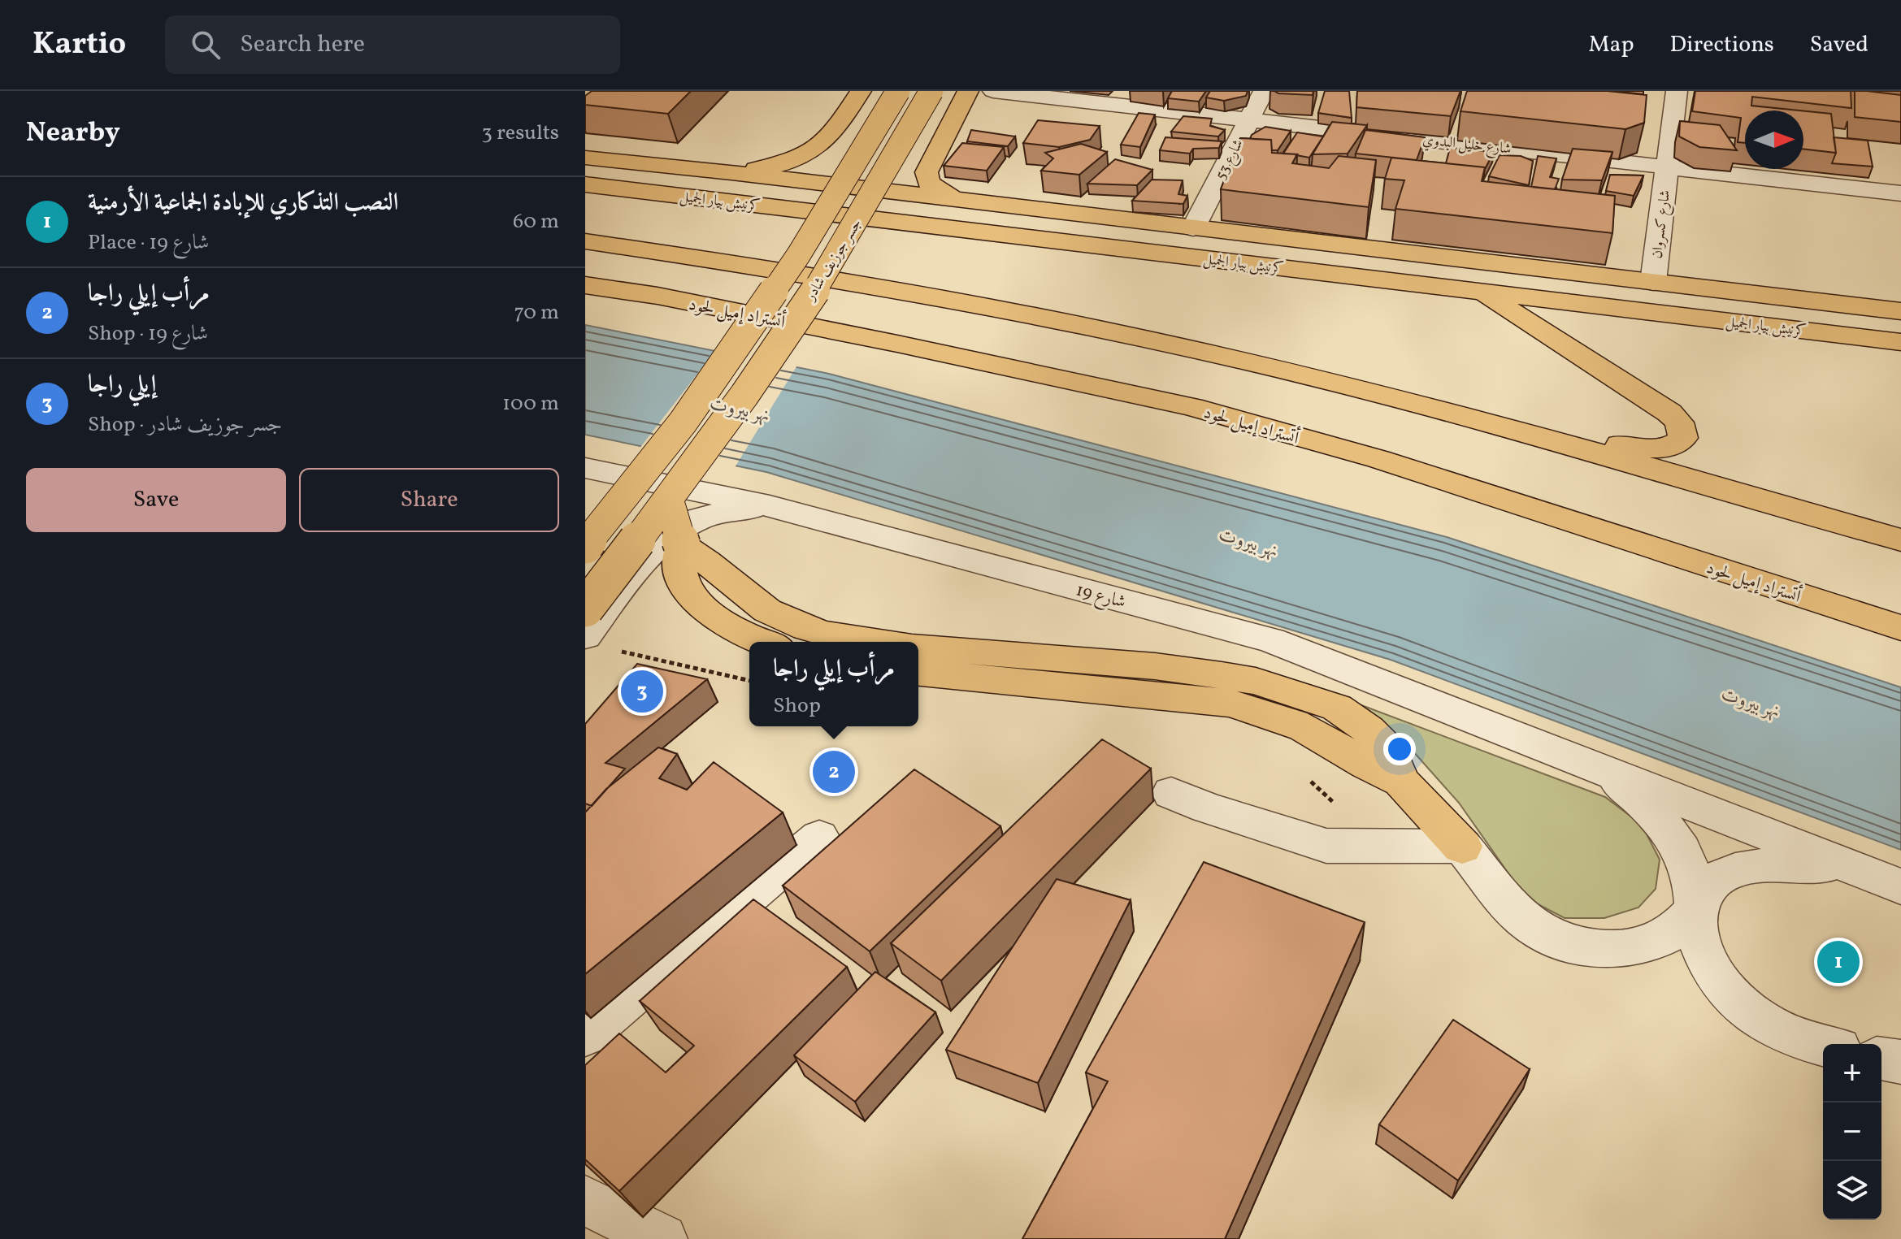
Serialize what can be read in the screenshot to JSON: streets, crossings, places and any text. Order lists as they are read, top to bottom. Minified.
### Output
{"streets":{"highway":["كرنيش بيار الجميل","جسر جوزيف شادر","أتستراد إميل لحود"],"street":["شارع خليل البدوي","شارع 53","شارع كسروان","شارع 19"]},"crossings":[["شارع خليل البدوي","شارع 53"],["شارع خليل البدوي","شارع كسروان"],["شارع 53","كرنيش بيار الجميل"],["كرنيش بيار الجميل","شارع كسروان"]],"water":["نهر بيروت"],"north":"right","page":{"header":"Kartio","search":"Search here","nav":["Map","Directions","Saved"],"heading":["Nearby","3 results"],"list":[{"mark":"1","name":"النصب التذكاري للإبادة الجماعية الأرمنية","note":"Place · شارع 19","value":"60 m"},{"mark":"2","name":"مرأب إيلي راجا","note":"Shop · شارع 19","value":"70 m"},{"mark":"3","name":"إيلي راجا","note":"Shop · جسر جوزيف شادر","value":"100 m"}],"buttons":["Save","Share"],"popup":["مرأب إيلي راجا","Shop"],"pins":["3","2","1"],"map_buttons":["+","−"]}}
